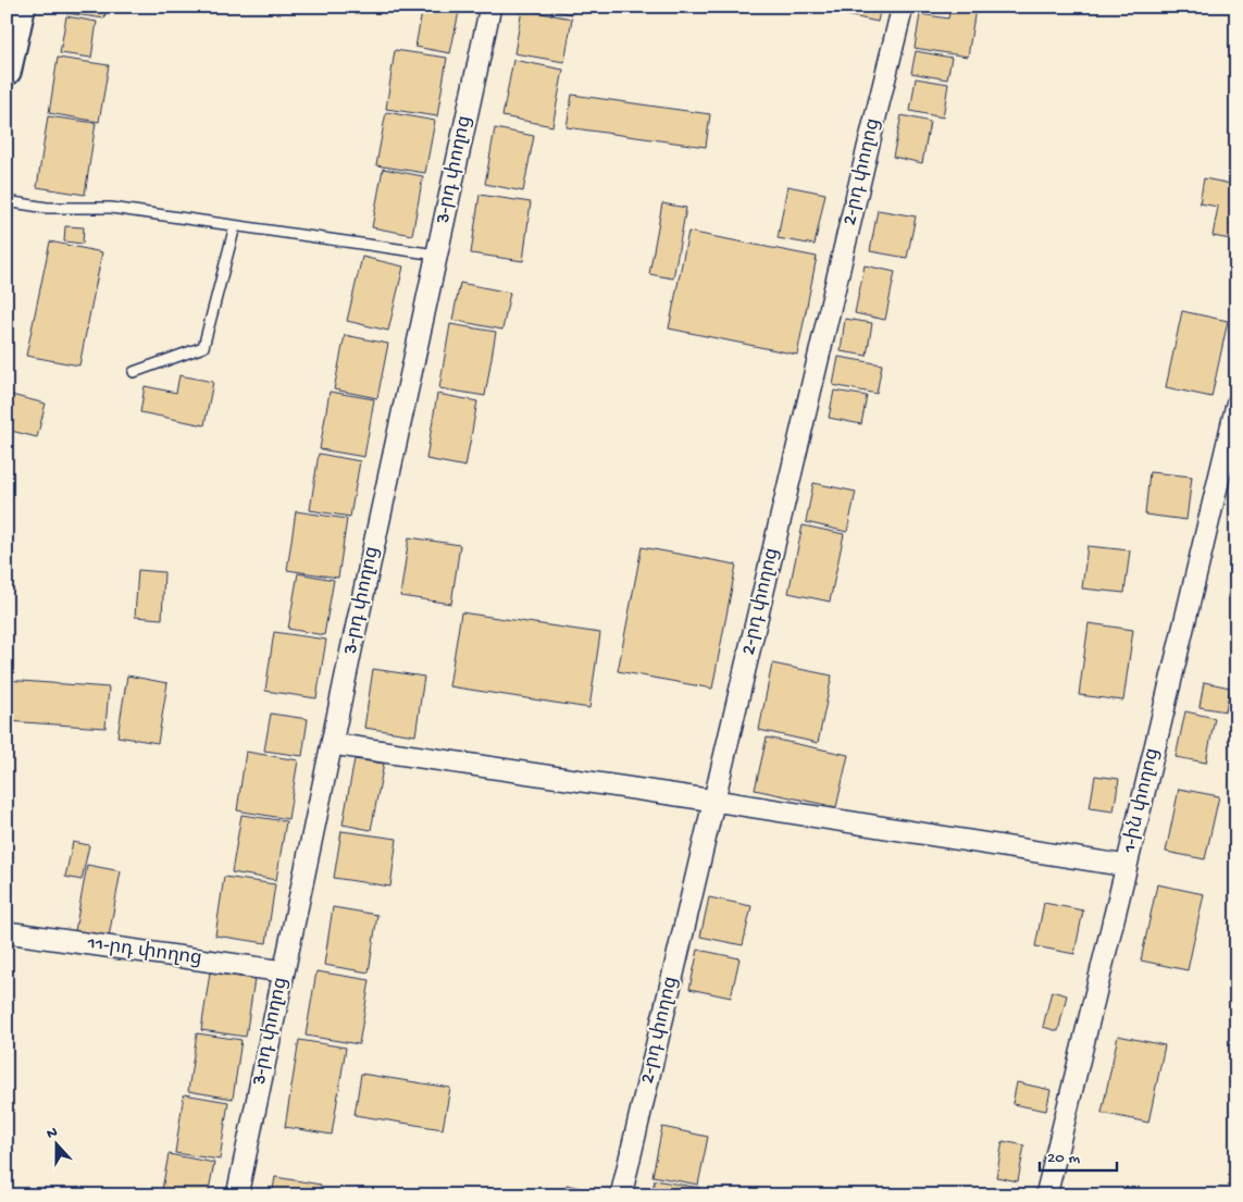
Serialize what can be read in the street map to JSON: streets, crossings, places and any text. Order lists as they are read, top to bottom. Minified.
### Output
{"streets":{"street":["3-րդ փողոց","2-րդ փողոց","1-ին փողոց","11-րդ փողոց"]},"crossings":[["3-րդ փողոց","11-րդ փողոց"]],"scale_bar":"20 m","north":"top"}
